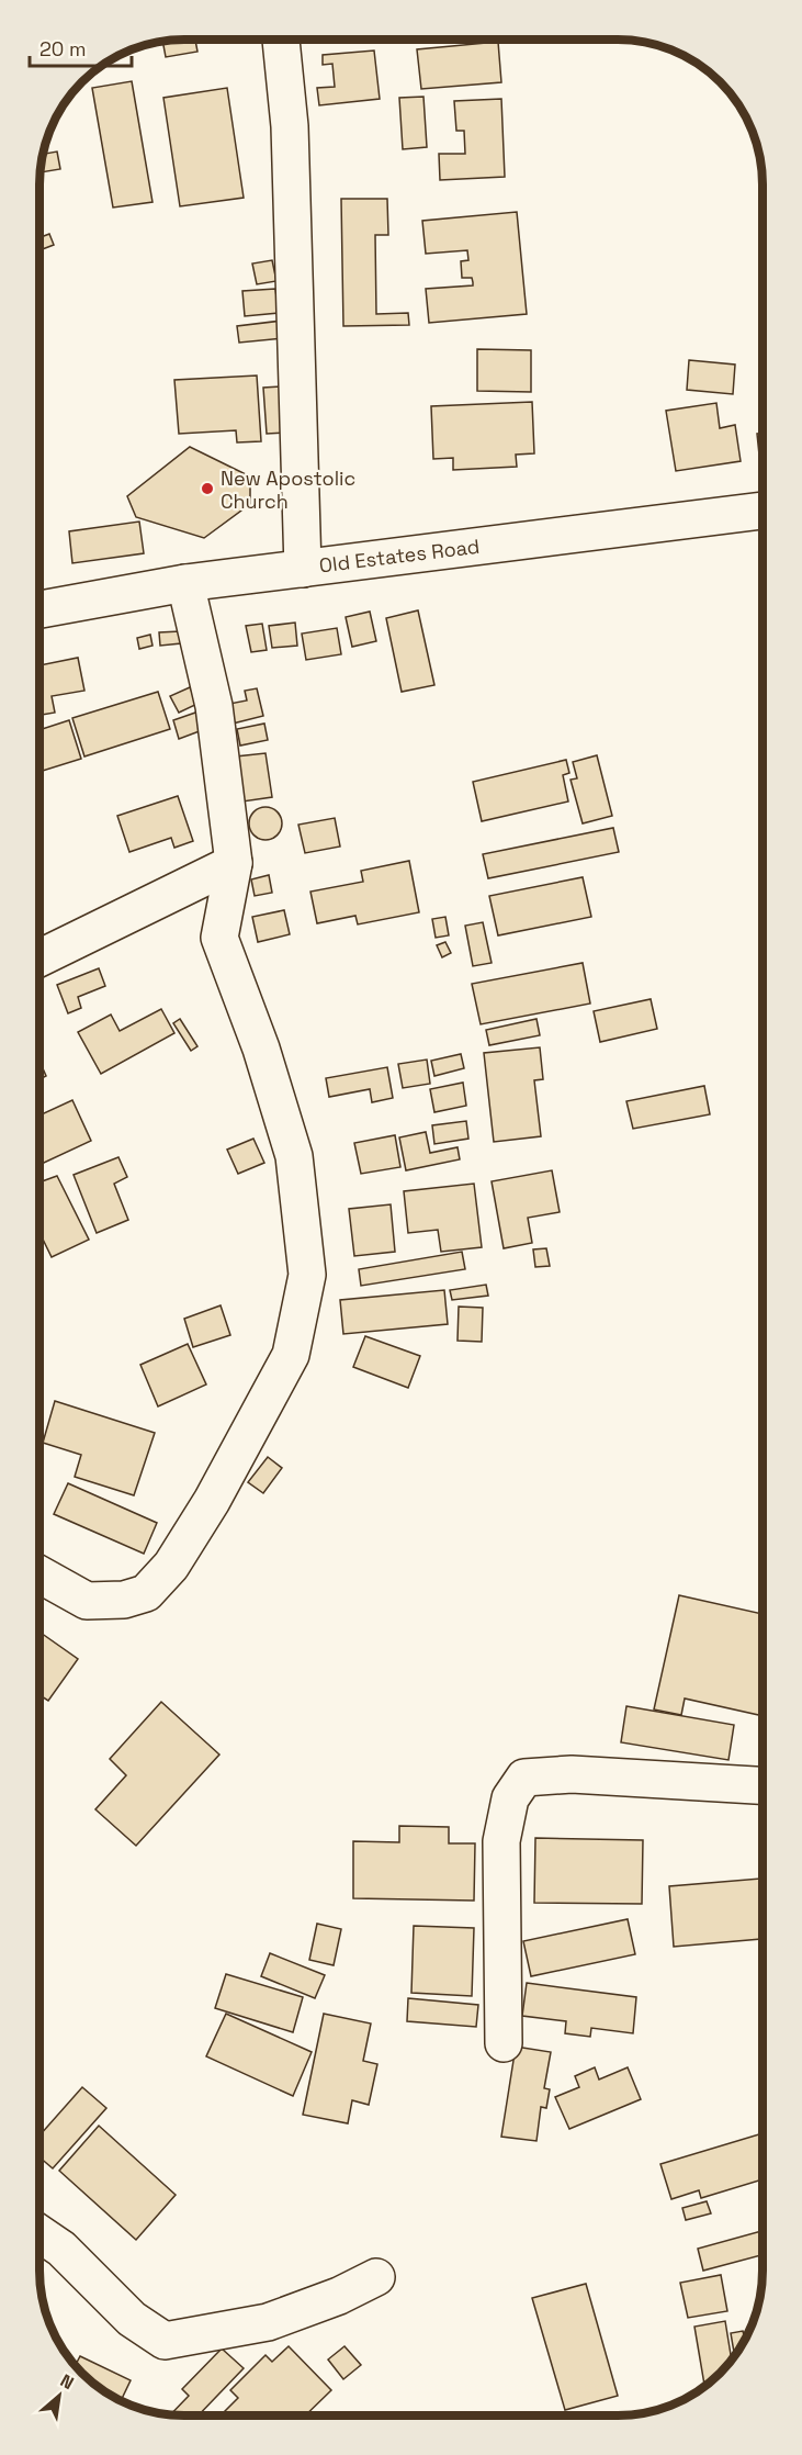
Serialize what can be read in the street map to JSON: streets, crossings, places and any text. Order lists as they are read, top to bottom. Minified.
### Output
{"streets":{"street":["Old Estates Road"]},"places":["New Apostolic Church"],"scale_bar":"20 m","north":"top right"}
